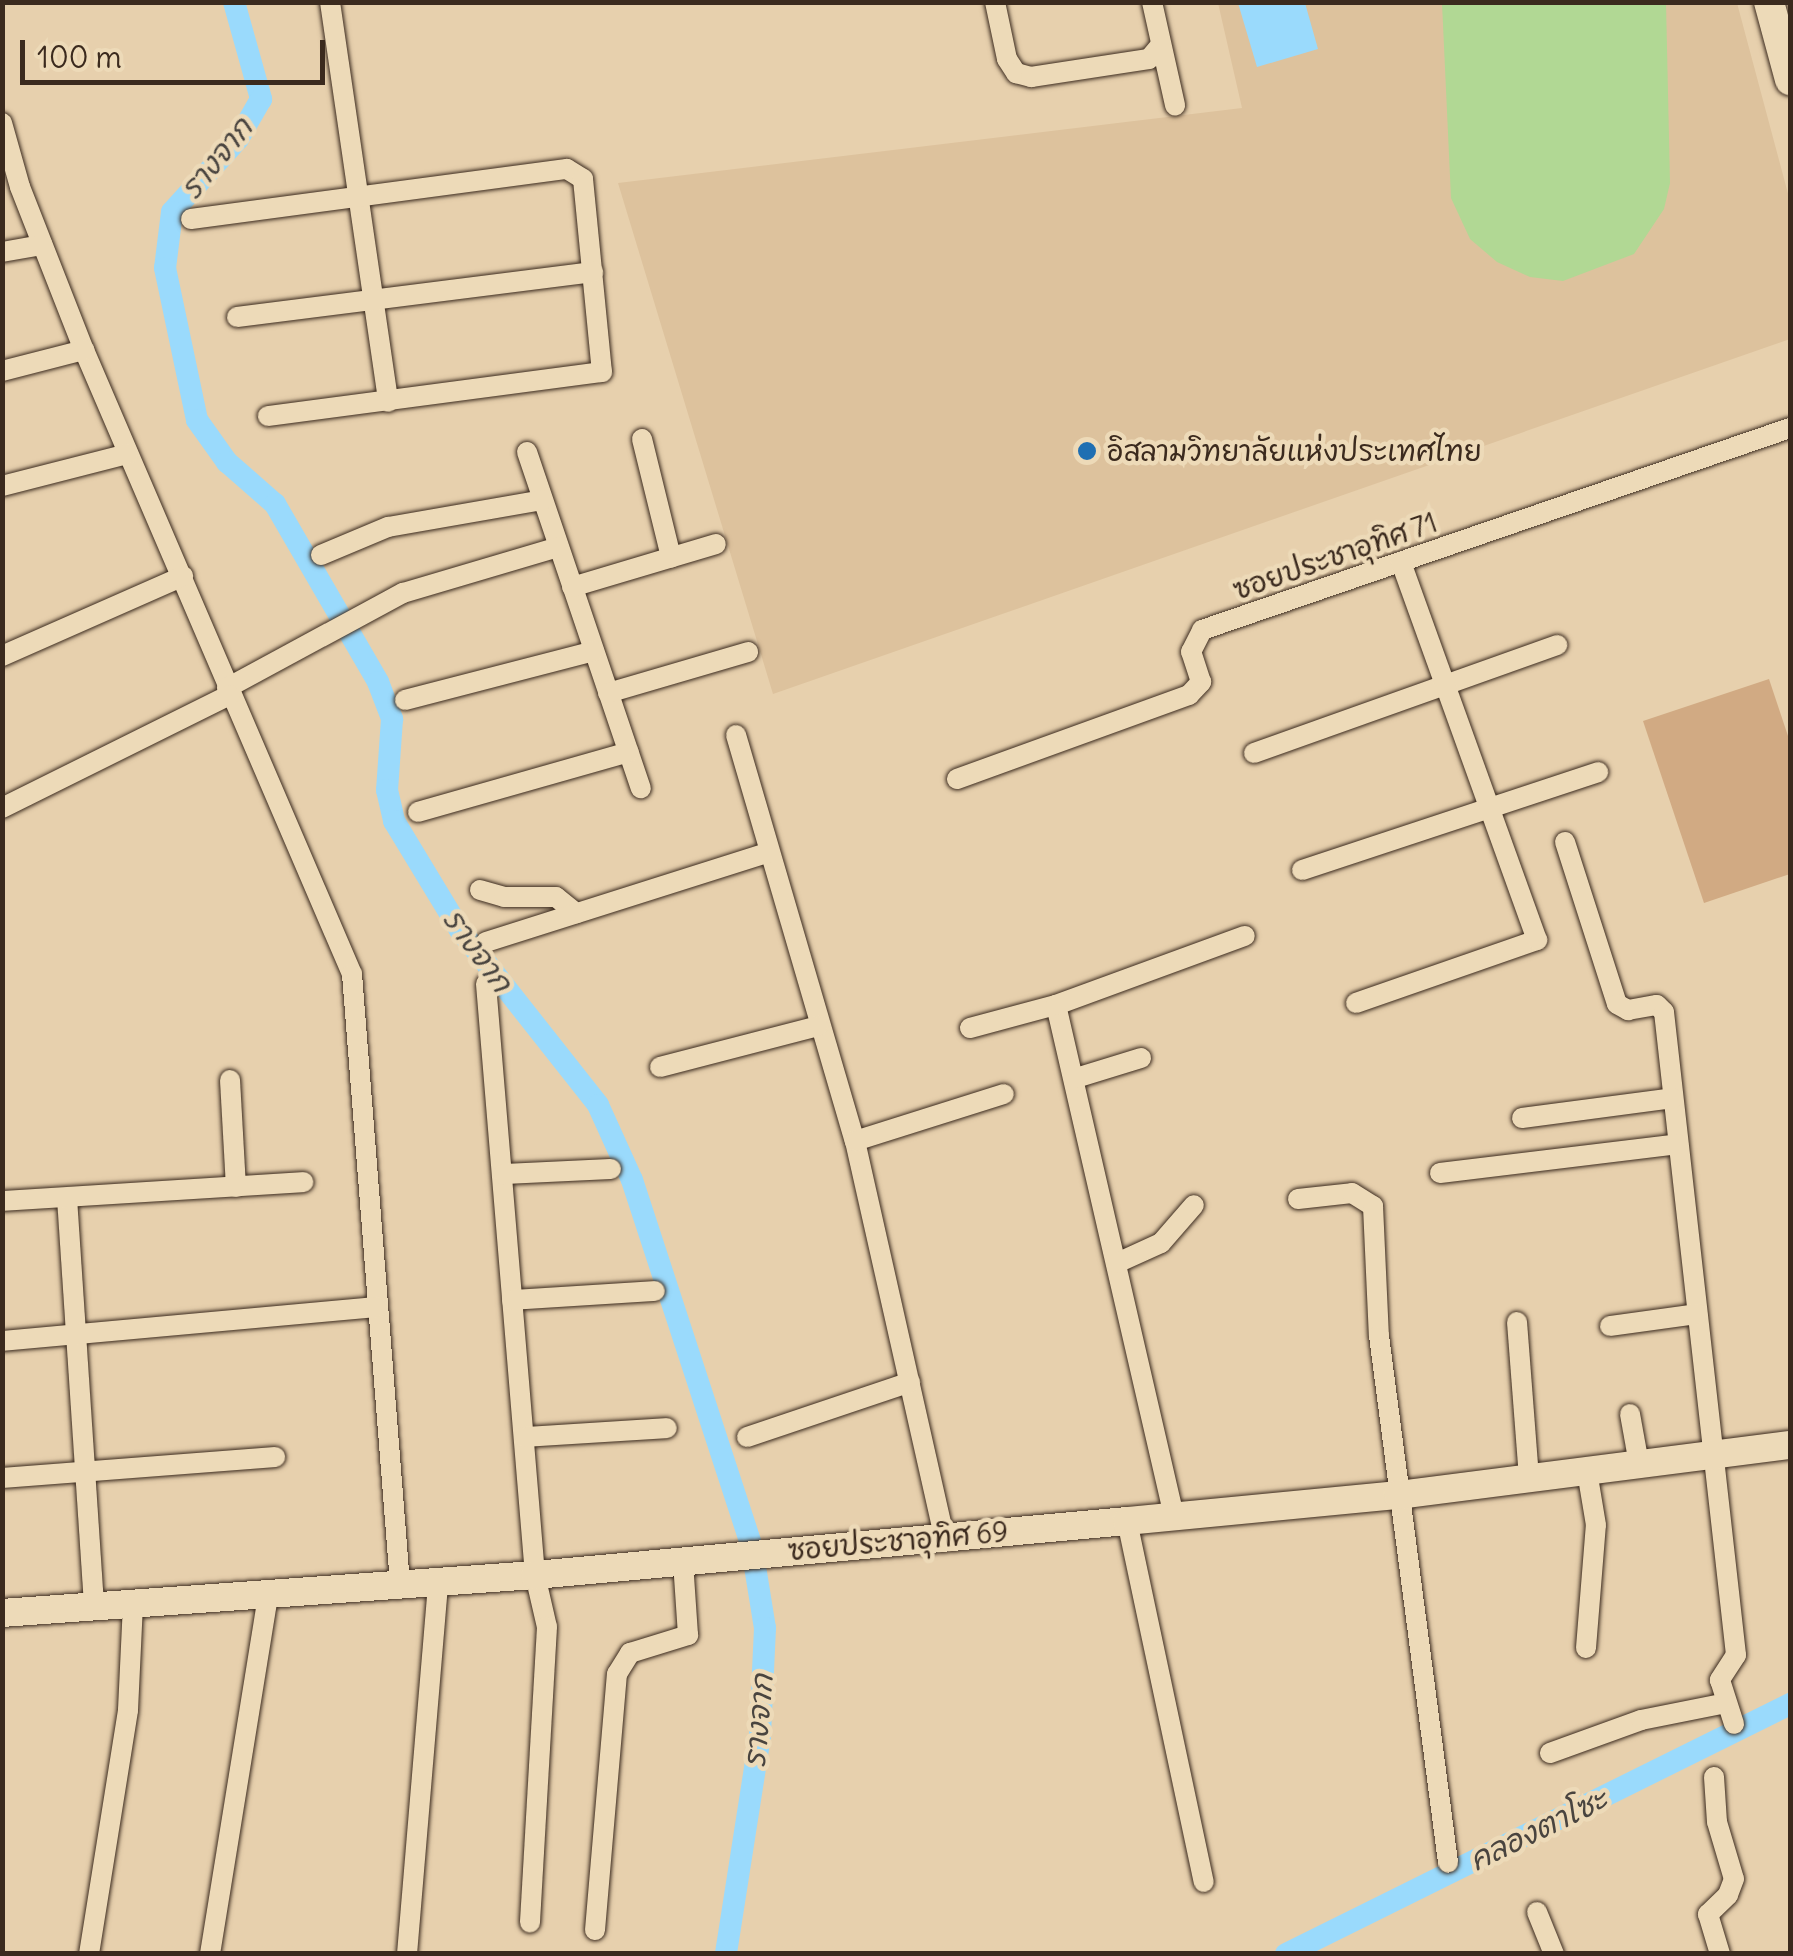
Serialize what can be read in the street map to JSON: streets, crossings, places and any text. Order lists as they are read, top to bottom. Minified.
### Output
{"streets":{"street":["ซอยประชาอุทิศ 71","ซอยประชาอุทิศ 69"]},"water":["รางจาก","คลองตาโซะ"],"places":["อิสลามวิทยาลัยแห่งประเทศไทย"],"scale_bar":"100 m"}
